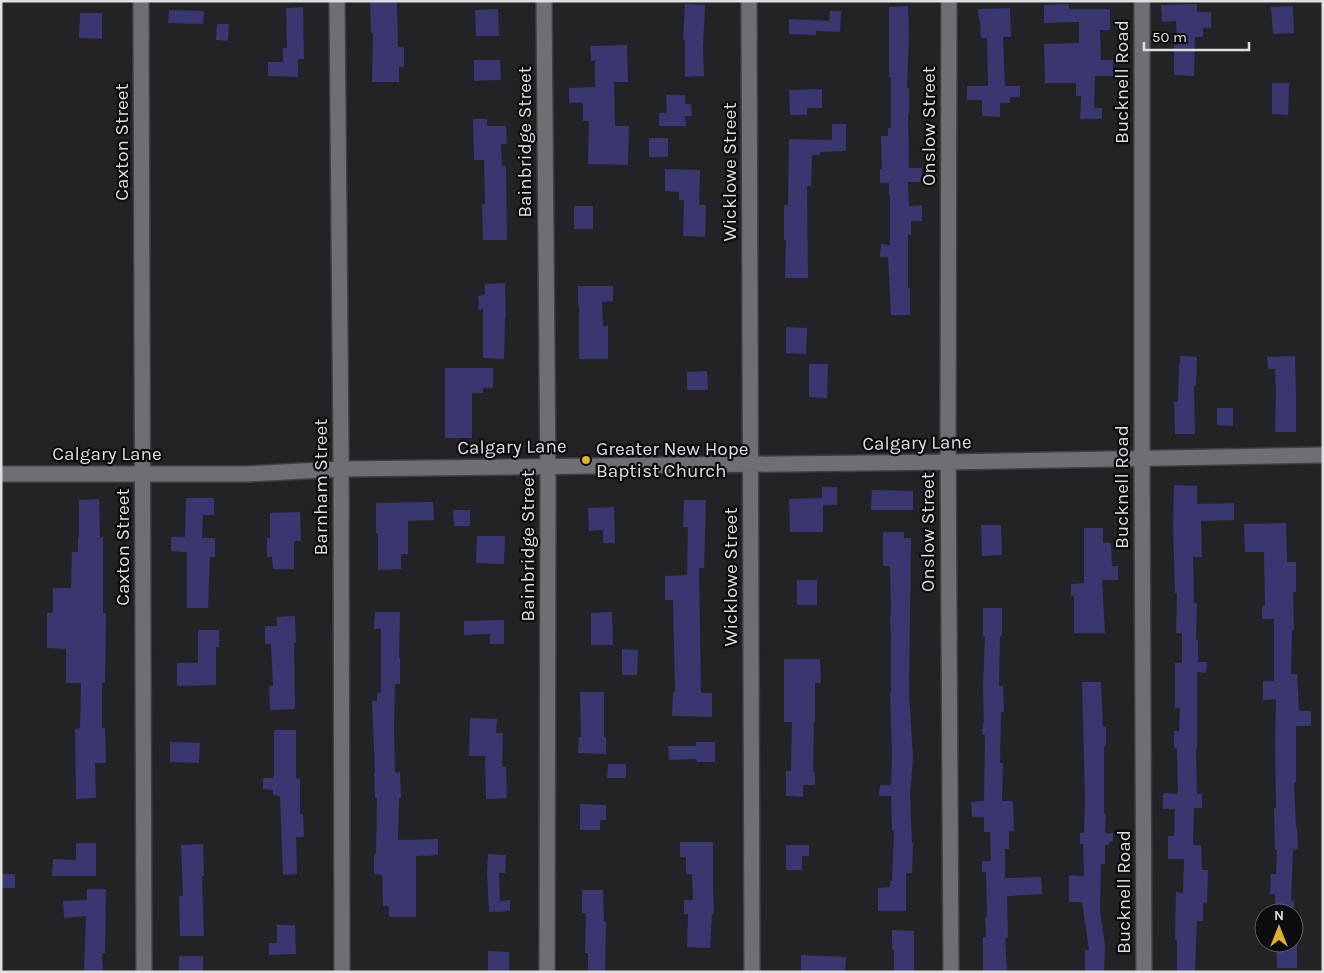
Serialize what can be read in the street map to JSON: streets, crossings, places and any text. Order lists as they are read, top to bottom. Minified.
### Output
{"streets":{"street":["Bucknell Road","Onslow Street","Caxton Street","Bainbridge Street","Wicklowe Street","Calgary Lane","Barnham Street"]},"crossings":[["Bucknell Road","Calgary Lane"],["Onslow Street","Calgary Lane"],["Caxton Street","Calgary Lane"],["Bainbridge Street","Calgary Lane"],["Wicklowe Street","Calgary Lane"],["Calgary Lane","Barnham Street"]],"places":["Greater New Hope Baptist Church"],"scale_bar":"50 m","north":"top"}
